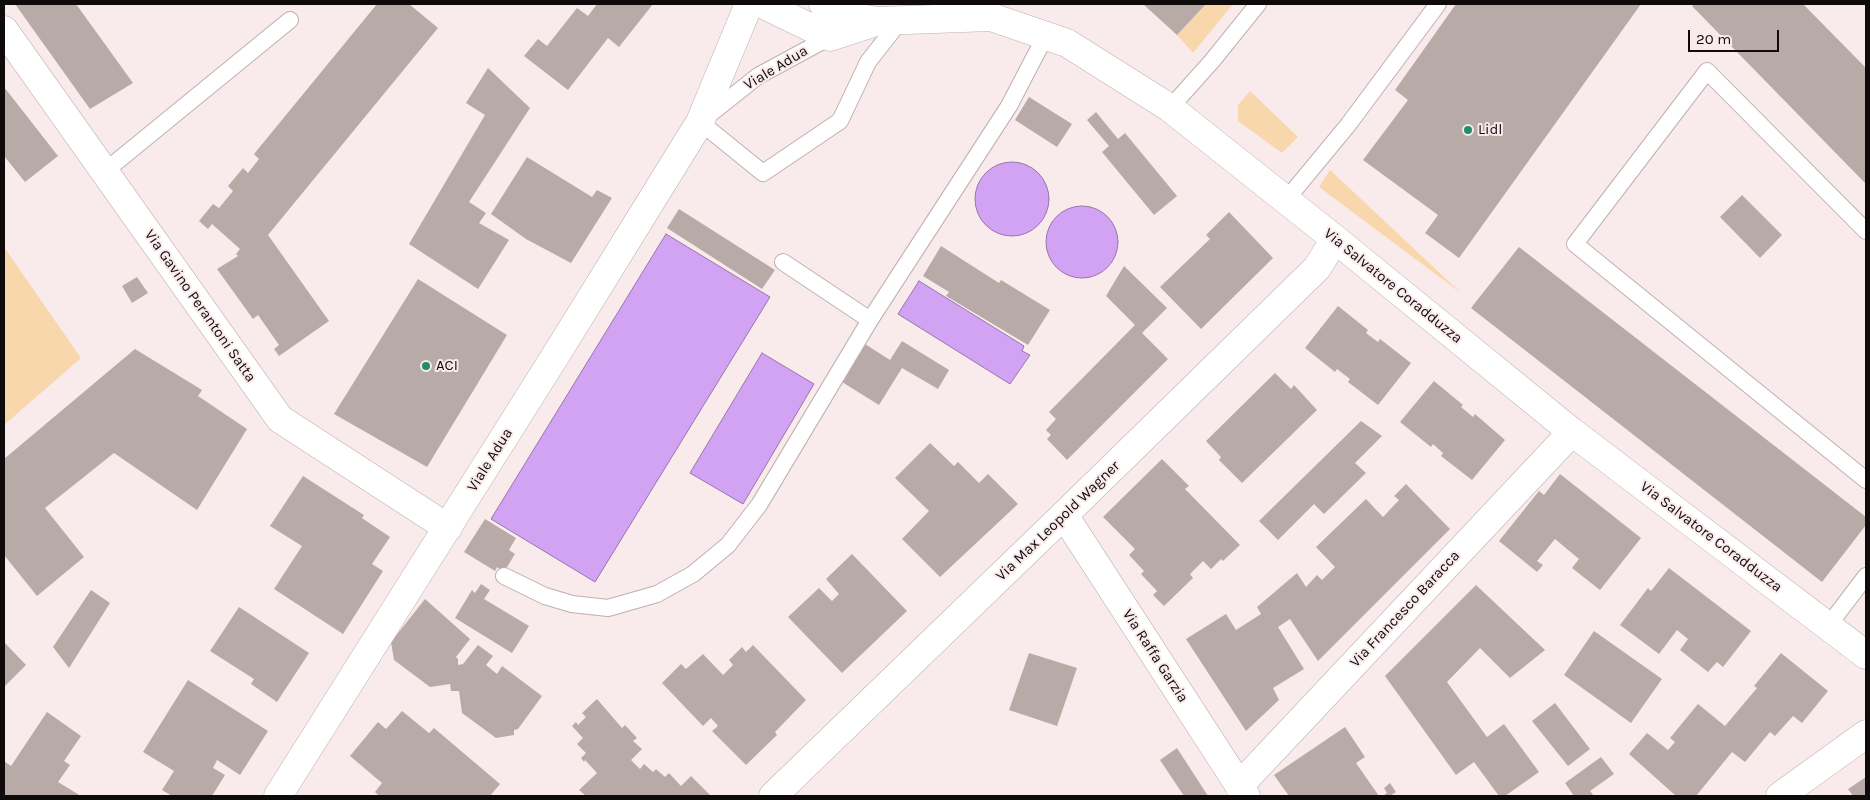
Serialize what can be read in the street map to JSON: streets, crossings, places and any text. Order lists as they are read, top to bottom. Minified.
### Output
{"streets":{"main road":["Viale Adua","Via Salvatore Coradduzza","Via Gavino Perantoni Satta","Via Max Leopold Wagner","Via Francesco Baracca","Via Raffa Garzia"]},"crossings":[["Viale Adua","Via Salvatore Coradduzza"],["Viale Adua","Via Gavino Perantoni Satta"],["Via Salvatore Coradduzza","Via Max Leopold Wagner"],["Via Salvatore Coradduzza","Via Francesco Baracca"],["Via Max Leopold Wagner","Via Raffa Garzia"],["Via Francesco Baracca","Via Raffa Garzia"]],"places":["Lidl","ACI"],"scale_bar":"20 m"}
